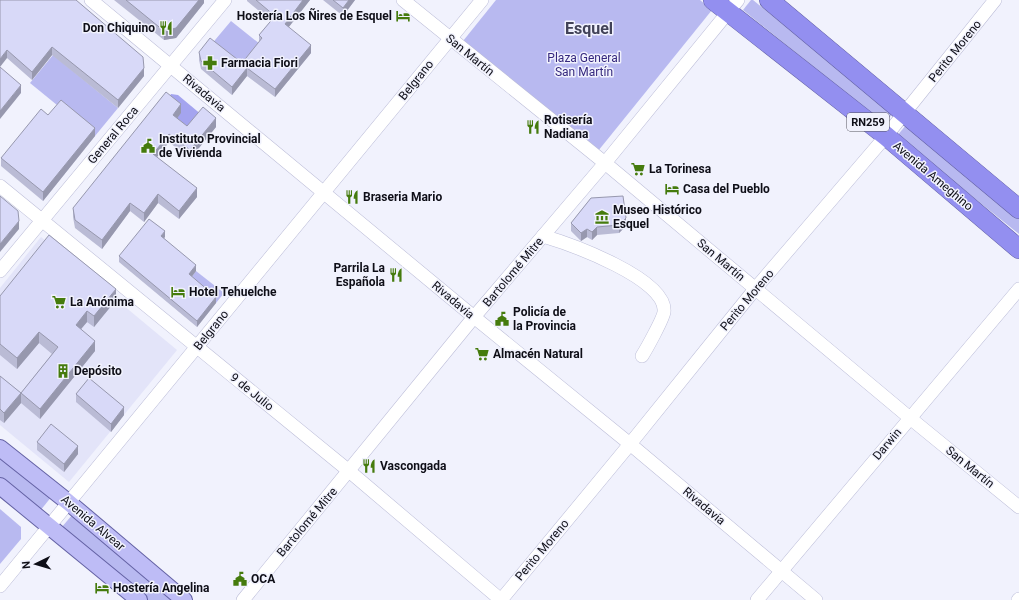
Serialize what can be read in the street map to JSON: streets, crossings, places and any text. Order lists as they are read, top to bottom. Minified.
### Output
{"streets":{"highway":["RN259","Avenida Ameghino"],"main road":["Avenida Alvear"],"street":["Perito Moreno","San Martín","Belgrano","Rivadavia","General Roca","Bartolomé Mitre","9 de Julio","Darwin"]},"crossings":[["Perito Moreno","San Martín"],["Perito Moreno","Rivadavia"],["Perito Moreno","RN259"],["Perito Moreno","Avenida Ameghino"],["Perito Moreno","9 de Julio"],["San Martín","Belgrano"],["San Martín","Bartolomé Mitre"],["San Martín","Darwin"],["Belgrano","Rivadavia"],["Belgrano","9 de Julio"],["Belgrano","Avenida Alvear"],["Rivadavia","General Roca"],["Rivadavia","Bartolomé Mitre"],["Rivadavia","Darwin"],["General Roca","9 de Julio"],["Avenida Ameghino","Bartolomé Mitre"],["Bartolomé Mitre","9 de Julio"]],"districts":["Esquel"],"parks":["Plaza General San Martín"],"places":{"hotel":["Hostería Los Ñires de Esquel","Casa del Pueblo","Hotel Tehuelche","Hostería Angelina"],"restaurant":["Don Chiquino","Rotisería Nadiana","Braseria Mario","Parrila La Española","Vascongada"],"pharmacy":["Farmacia Fiori"],"public building":["Instituto Provincial de Vivienda","Policía de la Provincia","OCA"],"supermarket":["La Torinesa","La Anónima","Almacén Natural"],"museum":["Museo Histórico Esquel"],"building":["Depósito"]},"north":"left"}
